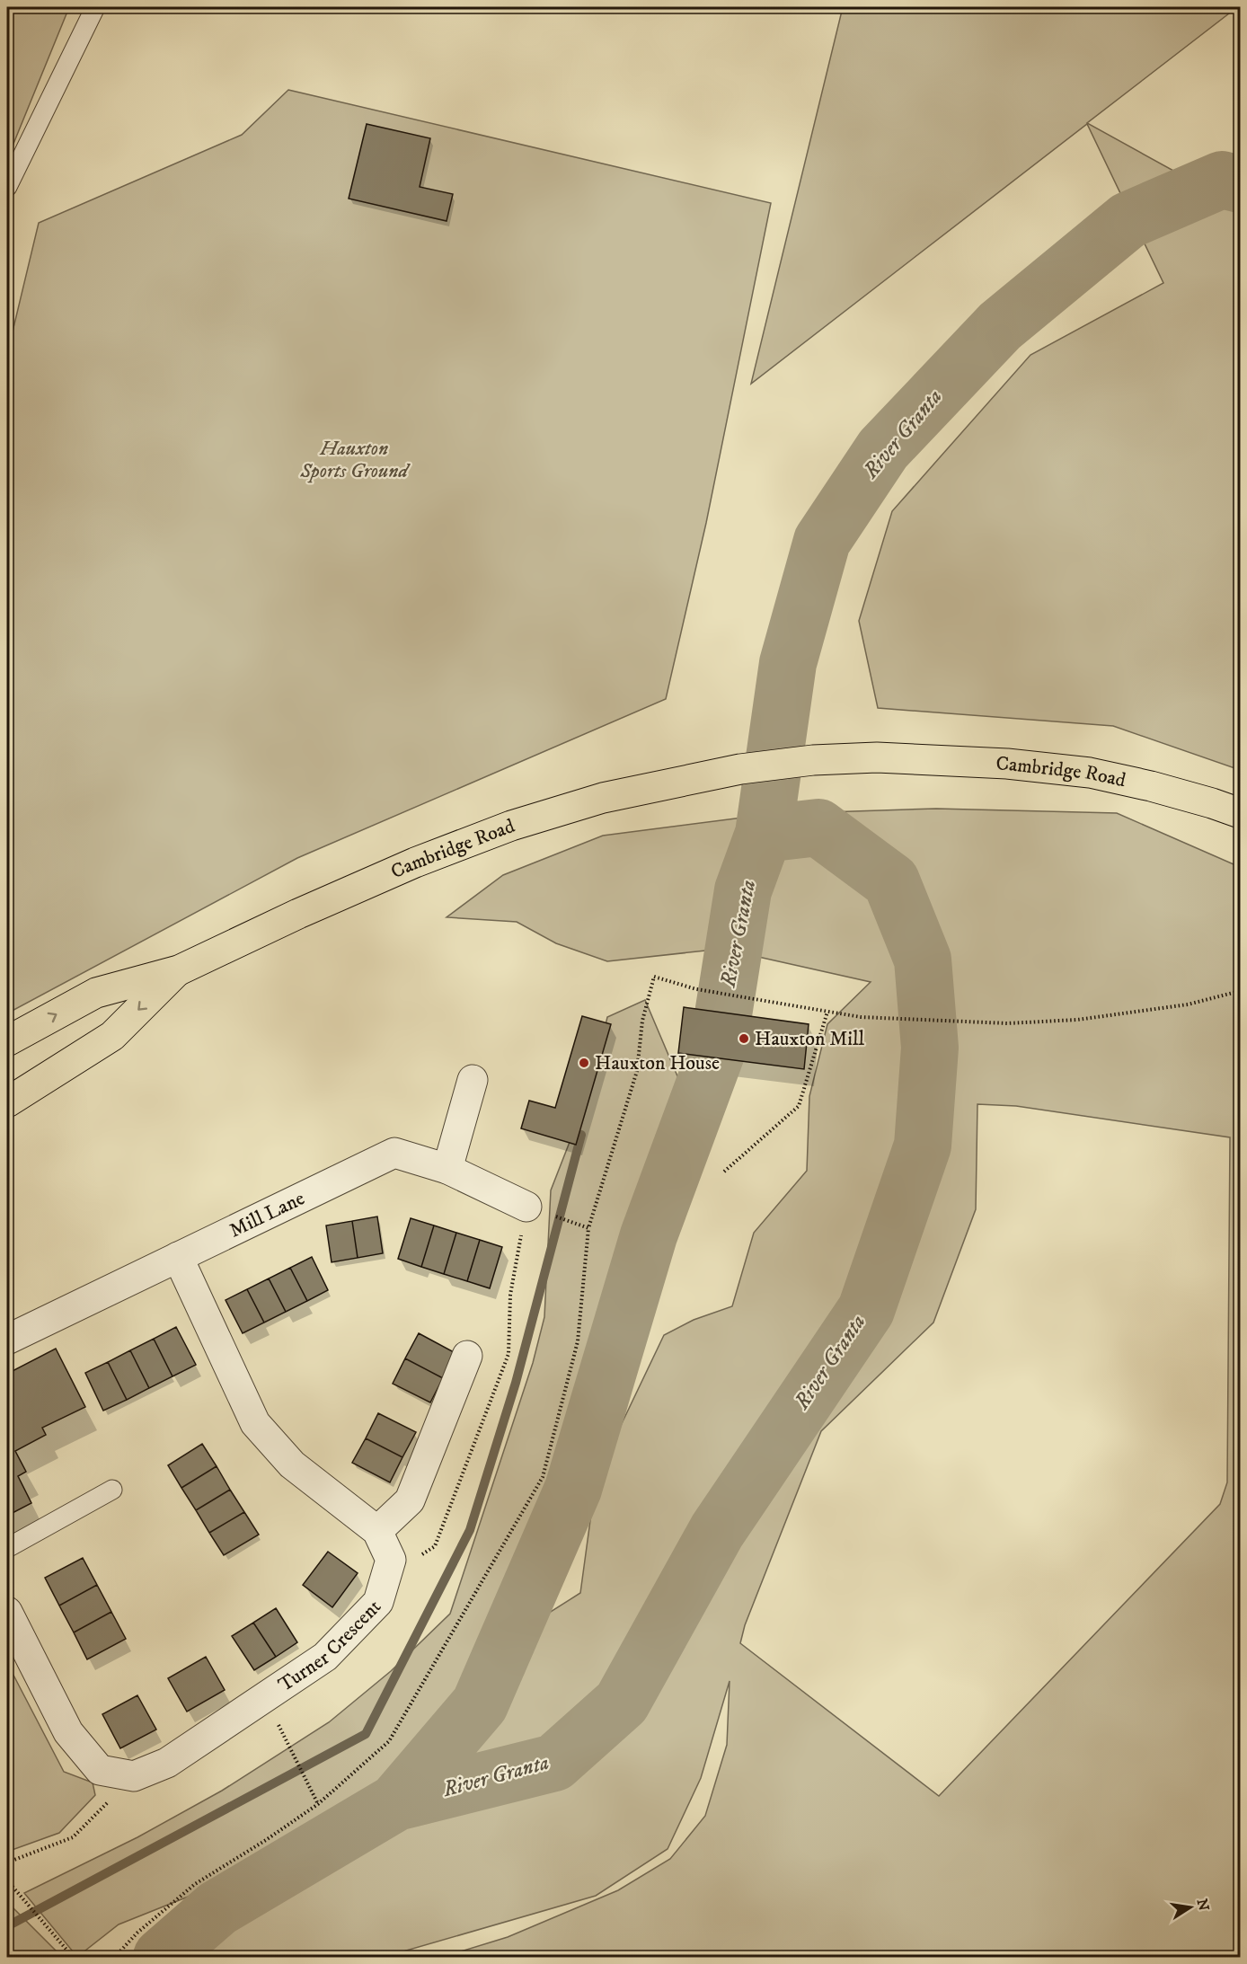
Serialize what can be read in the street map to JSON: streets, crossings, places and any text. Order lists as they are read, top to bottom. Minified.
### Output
{"streets":{"highway":["Cambridge Road"],"street":["Mill Lane","Turner Crescent"]},"crossings":[["Mill Lane","Turner Crescent"]],"water":["River Granta"],"parks":["Hauxton Sports Ground"],"places":["Hauxton Mill","Hauxton House"],"north":"right"}
